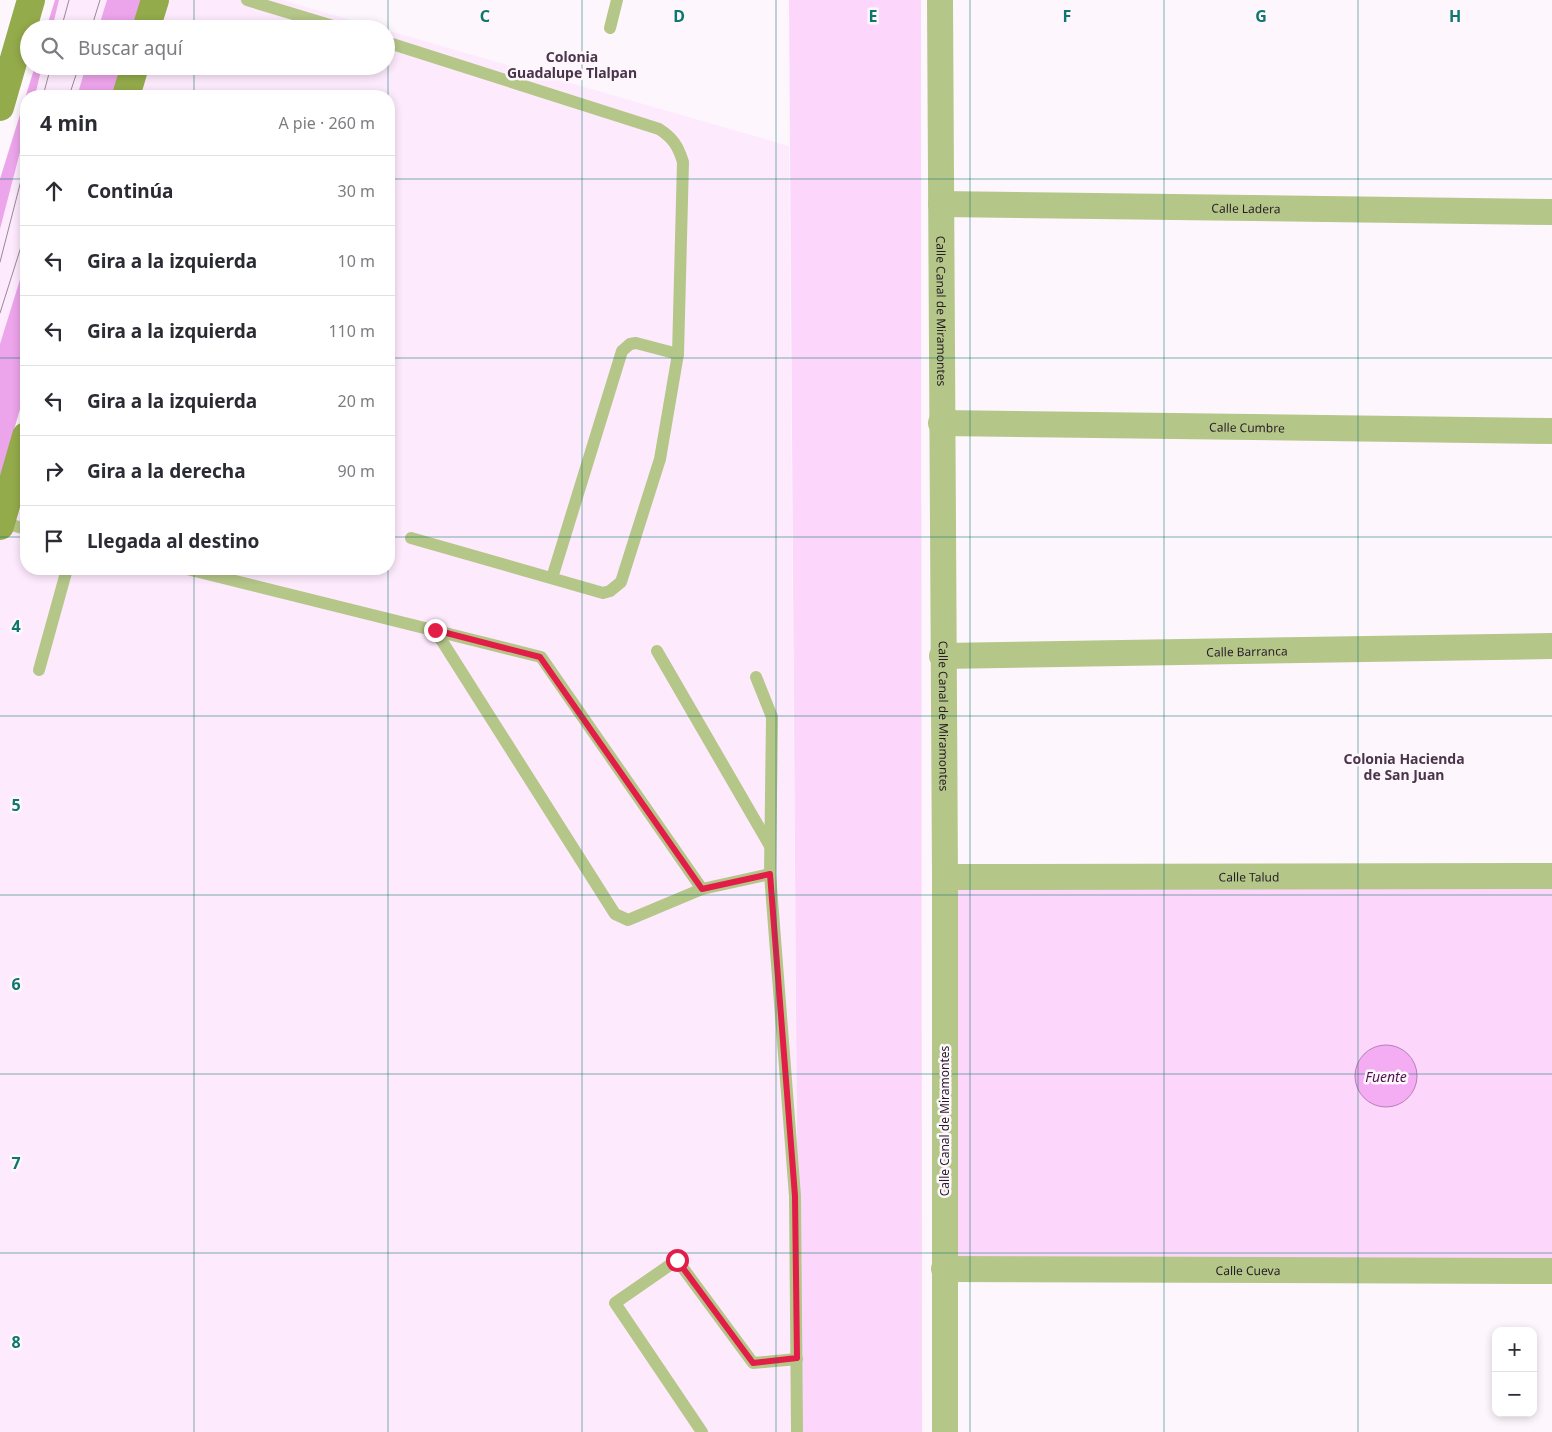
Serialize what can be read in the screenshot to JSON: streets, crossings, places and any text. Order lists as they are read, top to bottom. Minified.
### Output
{"streets":{"street":["Calle Ladera","Calle Canal de Miramontes","Calle Cumbre","Calle Barranca","Calle Talud","Calle Cueva"]},"crossings":[["Calle Ladera","Calle Canal de Miramontes"],["Calle Canal de Miramontes","Calle Cumbre"],["Calle Canal de Miramontes","Calle Barranca"],["Calle Canal de Miramontes","Calle Talud"],["Calle Canal de Miramontes","Calle Cueva"]],"districts":["Colonia Guadalupe Tlalpan","Colonia Hacienda de San Juan"],"water":["Fuente"],"page":{"search":"Buscar aquí","heading":["4 min","A pie · 260 m"],"list":[["Continúa","30 m"],["Gira a la izquierda","10 m"],["Gira a la izquierda","110 m"],["Gira a la izquierda","20 m"],["Gira a la derecha","90 m"],"Llegada al destino"],"map_buttons":["+","−"]},"grid":{"columns":["C","D","E","F","G","H"],"rows":["4","5","6","7","8"]}}
